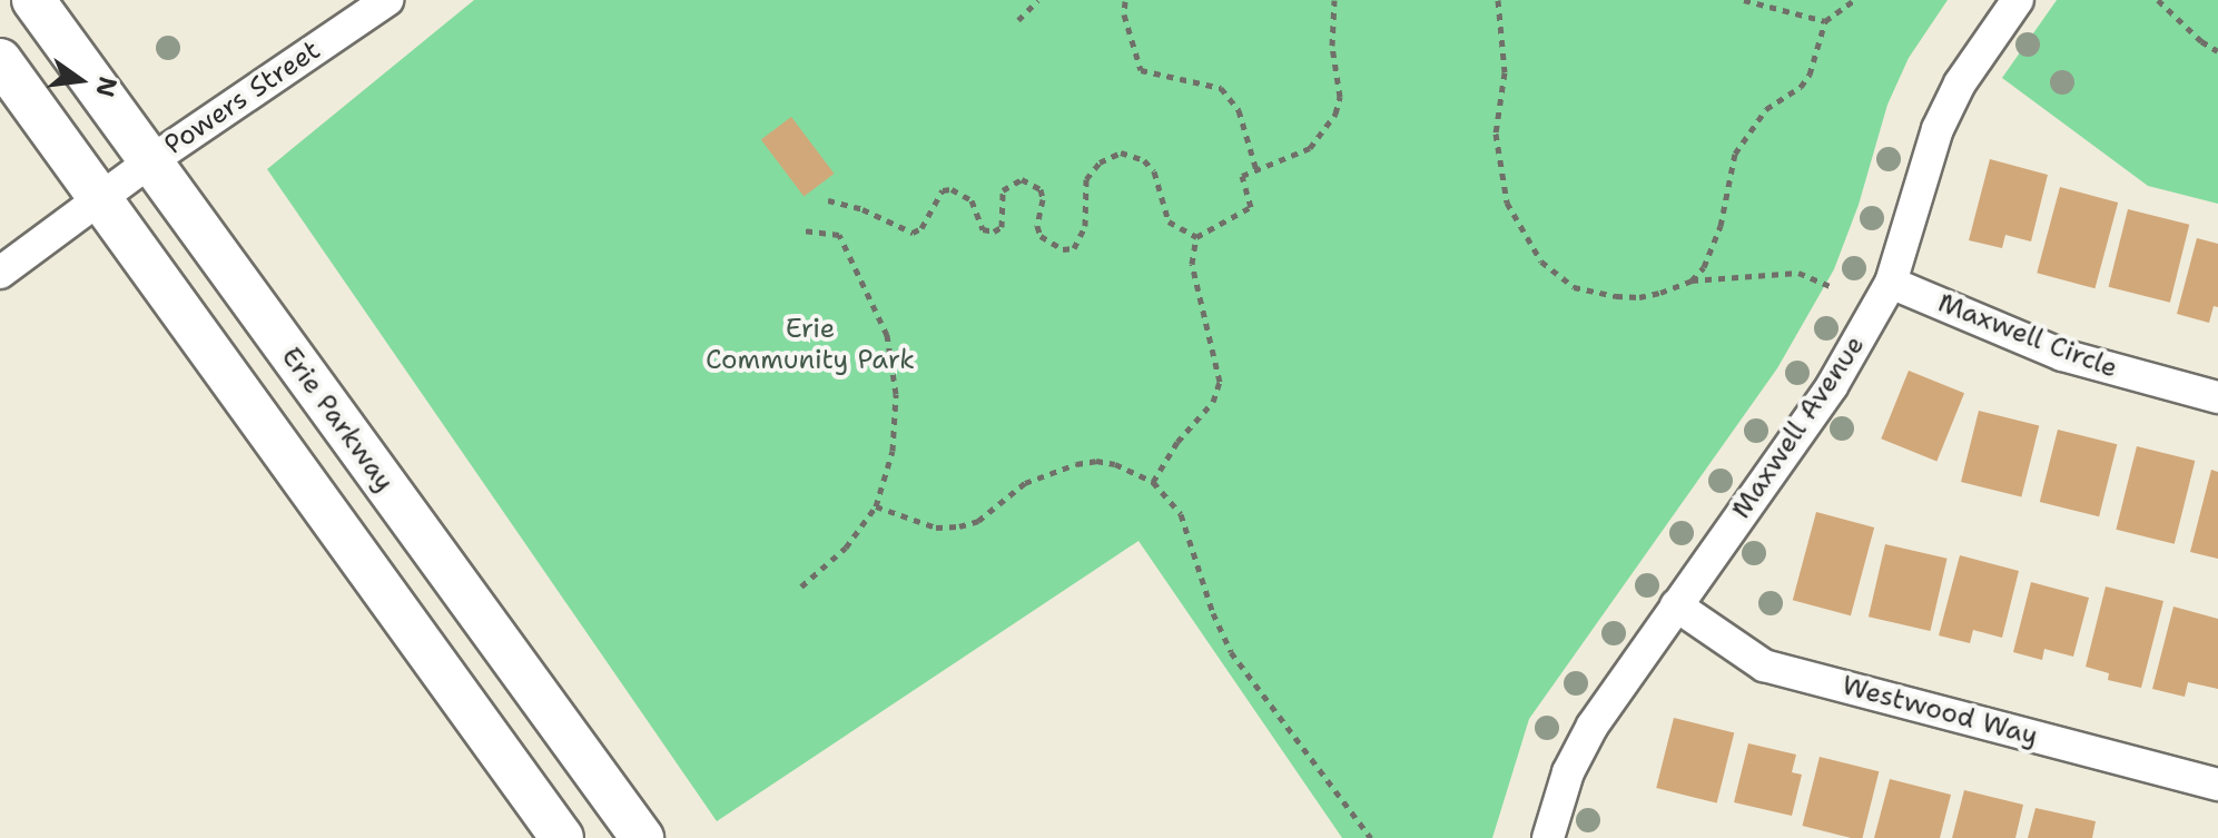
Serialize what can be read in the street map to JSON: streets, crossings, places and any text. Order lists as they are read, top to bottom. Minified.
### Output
{"streets":{"main road":["Erie Parkway"],"street":["Powers Street","Maxwell Circle","Maxwell Avenue","Westwood Way"]},"crossings":[["Powers Street","Erie Parkway"],["Maxwell Circle","Maxwell Avenue"],["Maxwell Avenue","Westwood Way"]],"parks":["Erie Community Park"],"north":"right"}
